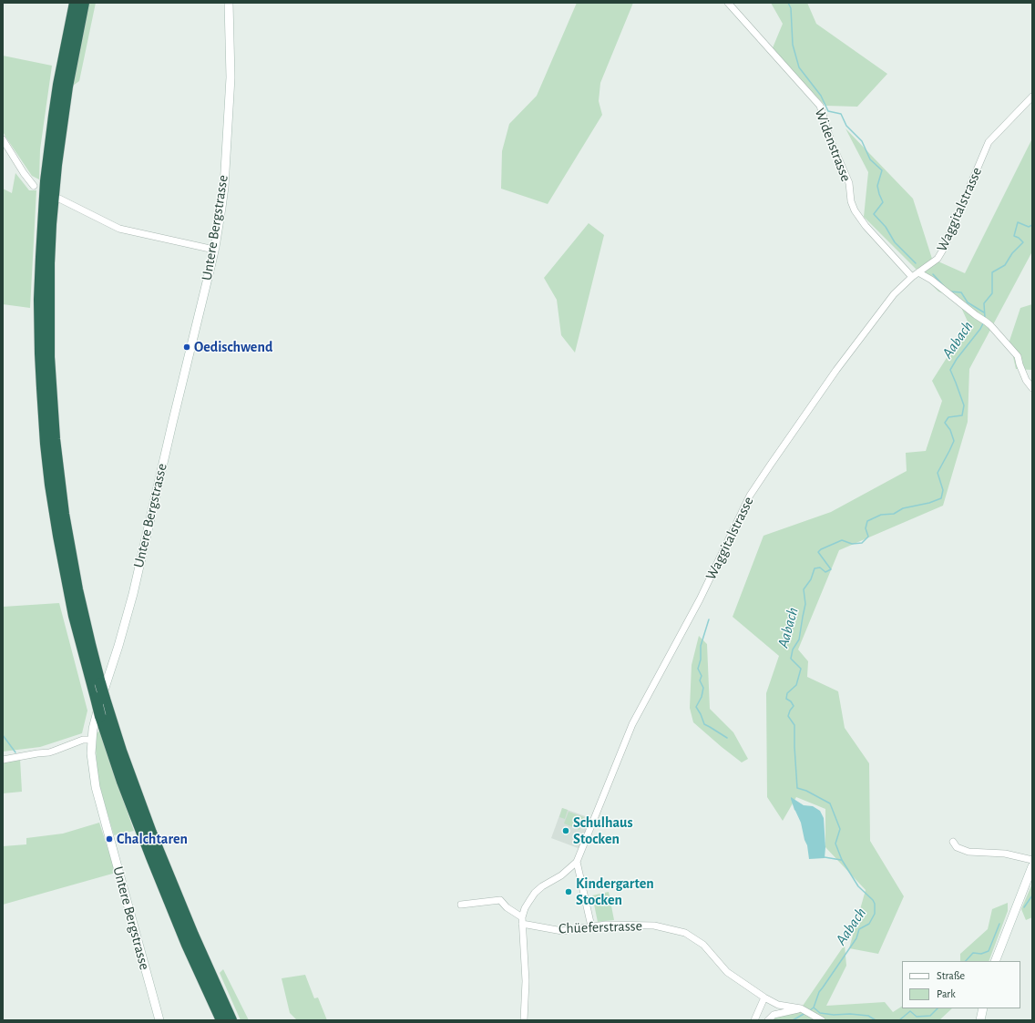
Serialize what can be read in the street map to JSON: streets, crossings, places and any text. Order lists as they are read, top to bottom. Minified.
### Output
{"streets":{"main road":["Untere Bergstrasse"],"street":["Widenstrasse","Waggitalstrasse","Chüeferstrasse"]},"crossings":[["Widenstrasse","Waggitalstrasse"],["Waggitalstrasse","Chüeferstrasse"]],"water":["Aabach"],"places":["Oedischwend","Schulhaus Stocken","Chalchtaren","Kindergarten Stocken"],"legend":["Straße","Park"]}
